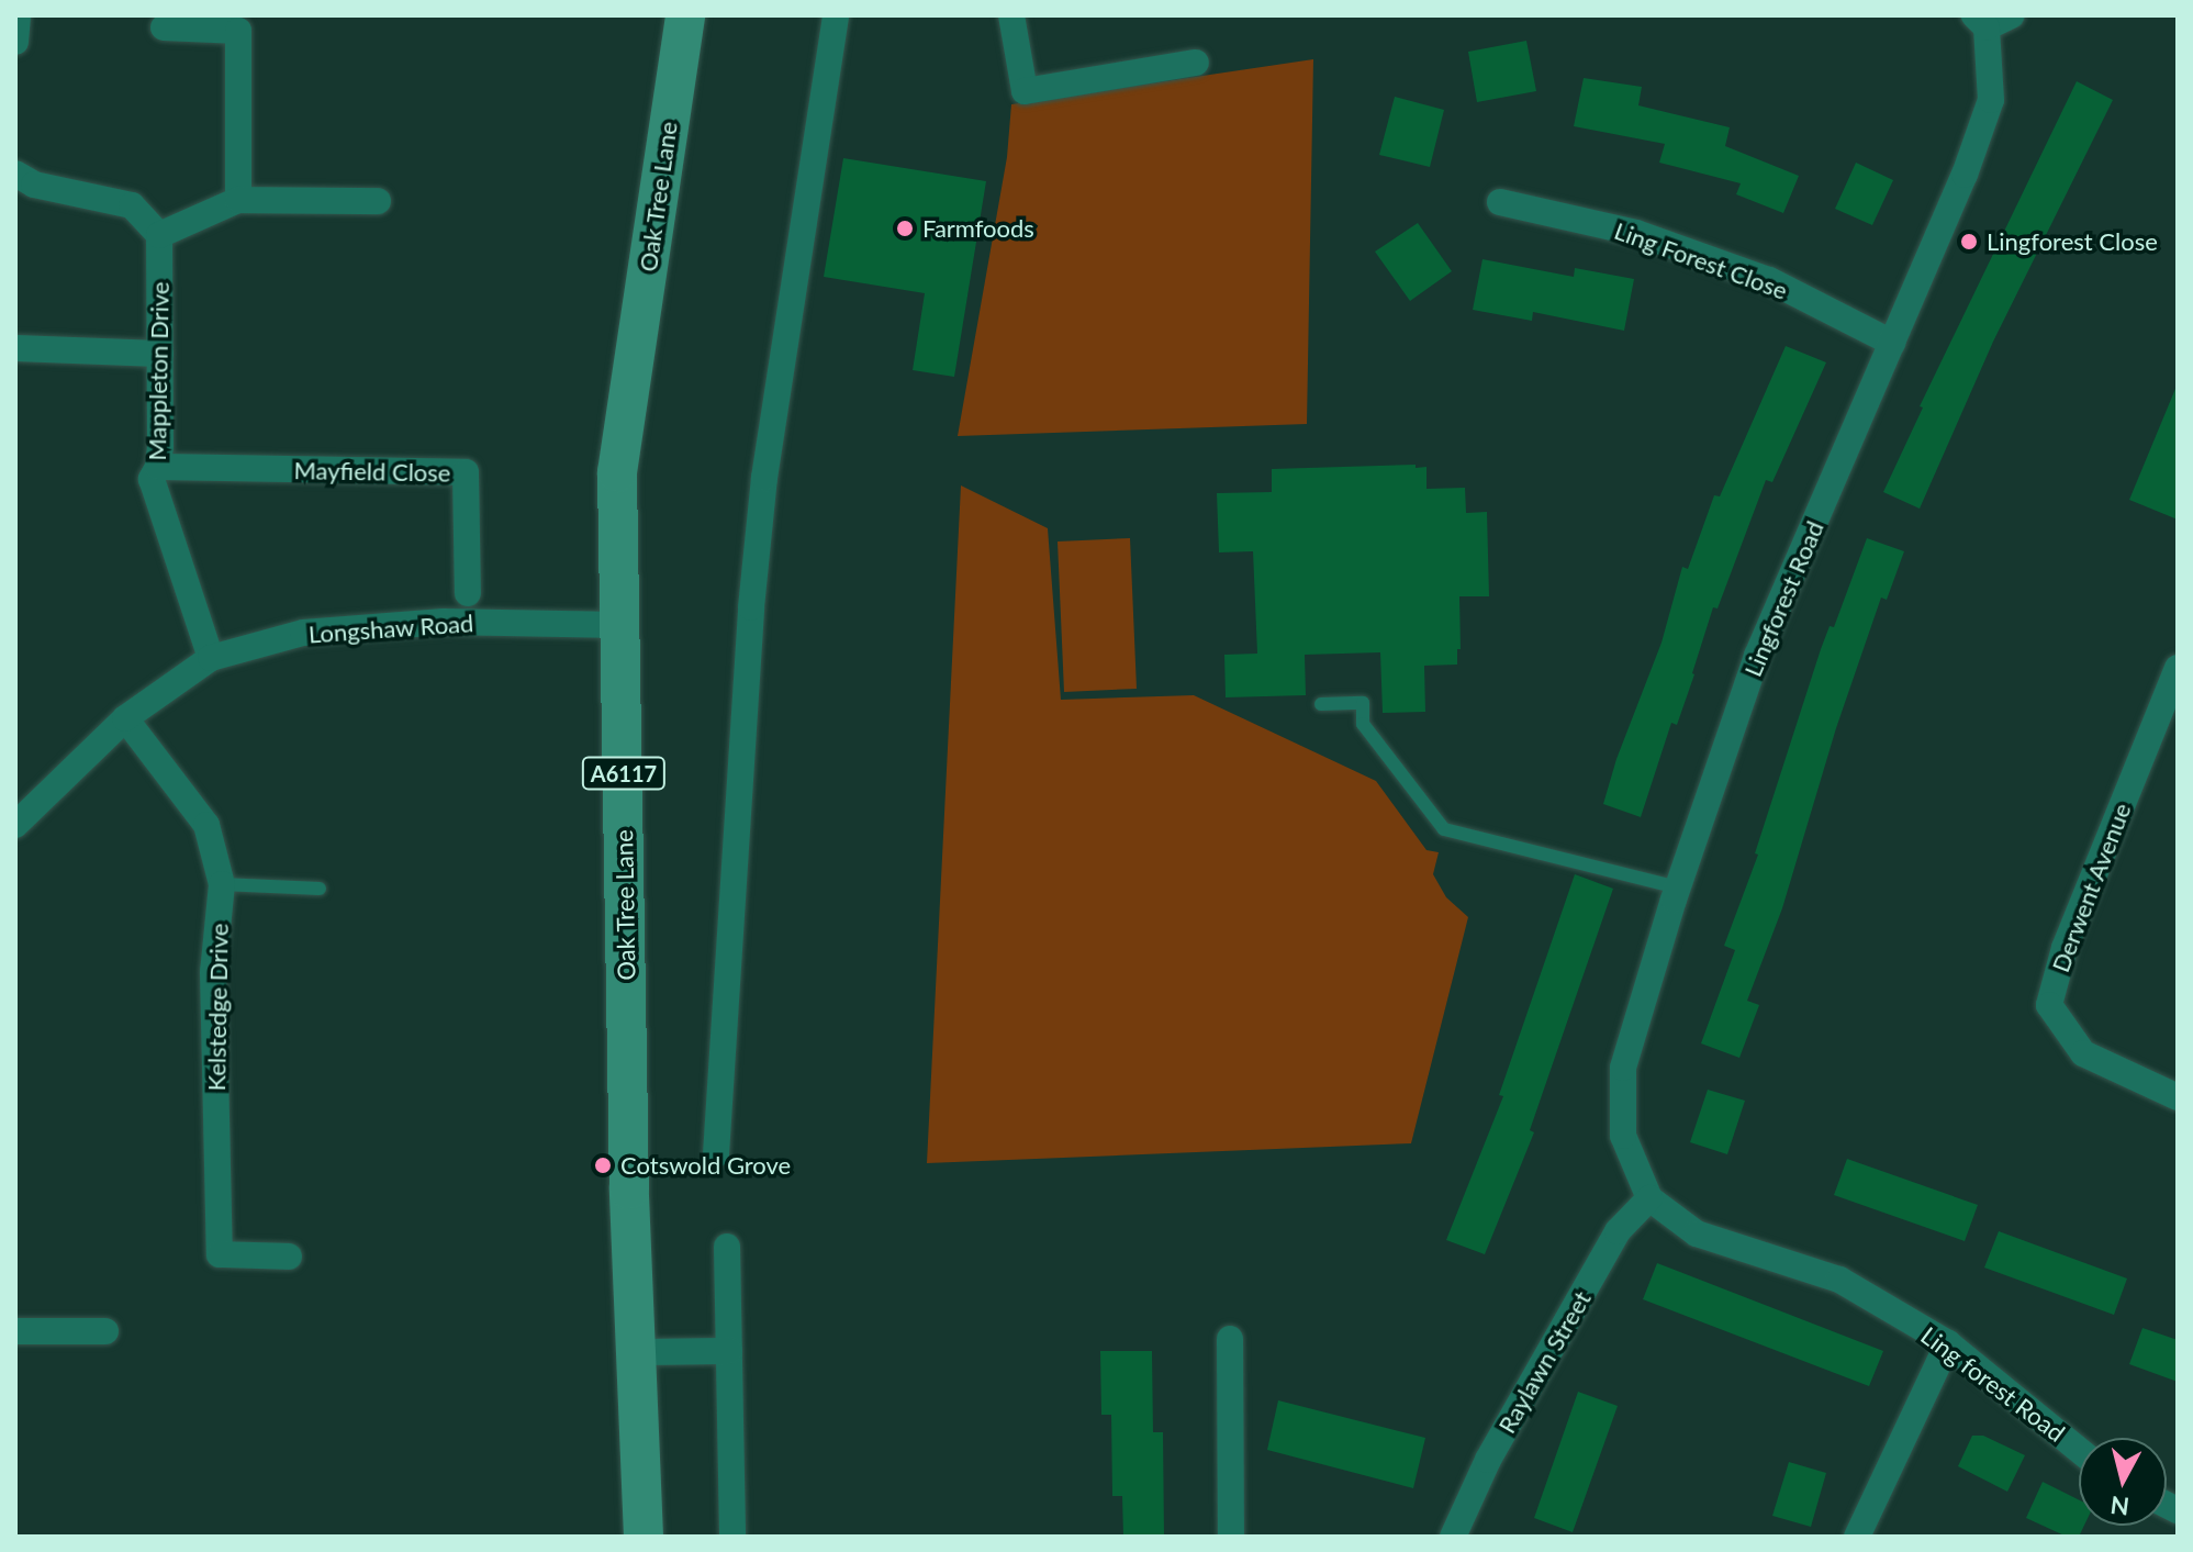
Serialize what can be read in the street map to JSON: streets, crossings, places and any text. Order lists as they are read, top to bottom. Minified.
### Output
{"streets":{"main road":["Oak Tree Lane","A6117"],"street":["Ling Forest Close","Mappleton Drive","Mayfield Close","Lingforest Road","Longshaw Road","Derwent Avenue","Kelstedge Drive","Raylawn Street","Ling forest Road"]},"crossings":[["Oak Tree Lane","Longshaw Road"],["Ling Forest Close","Lingforest Road"],["Mappleton Drive","Mayfield Close"],["Mappleton Drive","Longshaw Road"],["Lingforest Road","Raylawn Street"],["Lingforest Road","Ling forest Road"],["Longshaw Road","Kelstedge Drive"],["Raylawn Street","Ling forest Road"]],"places":["Farmfoods","Lingforest Close","Cotswold Grove"],"north":"bottom"}
